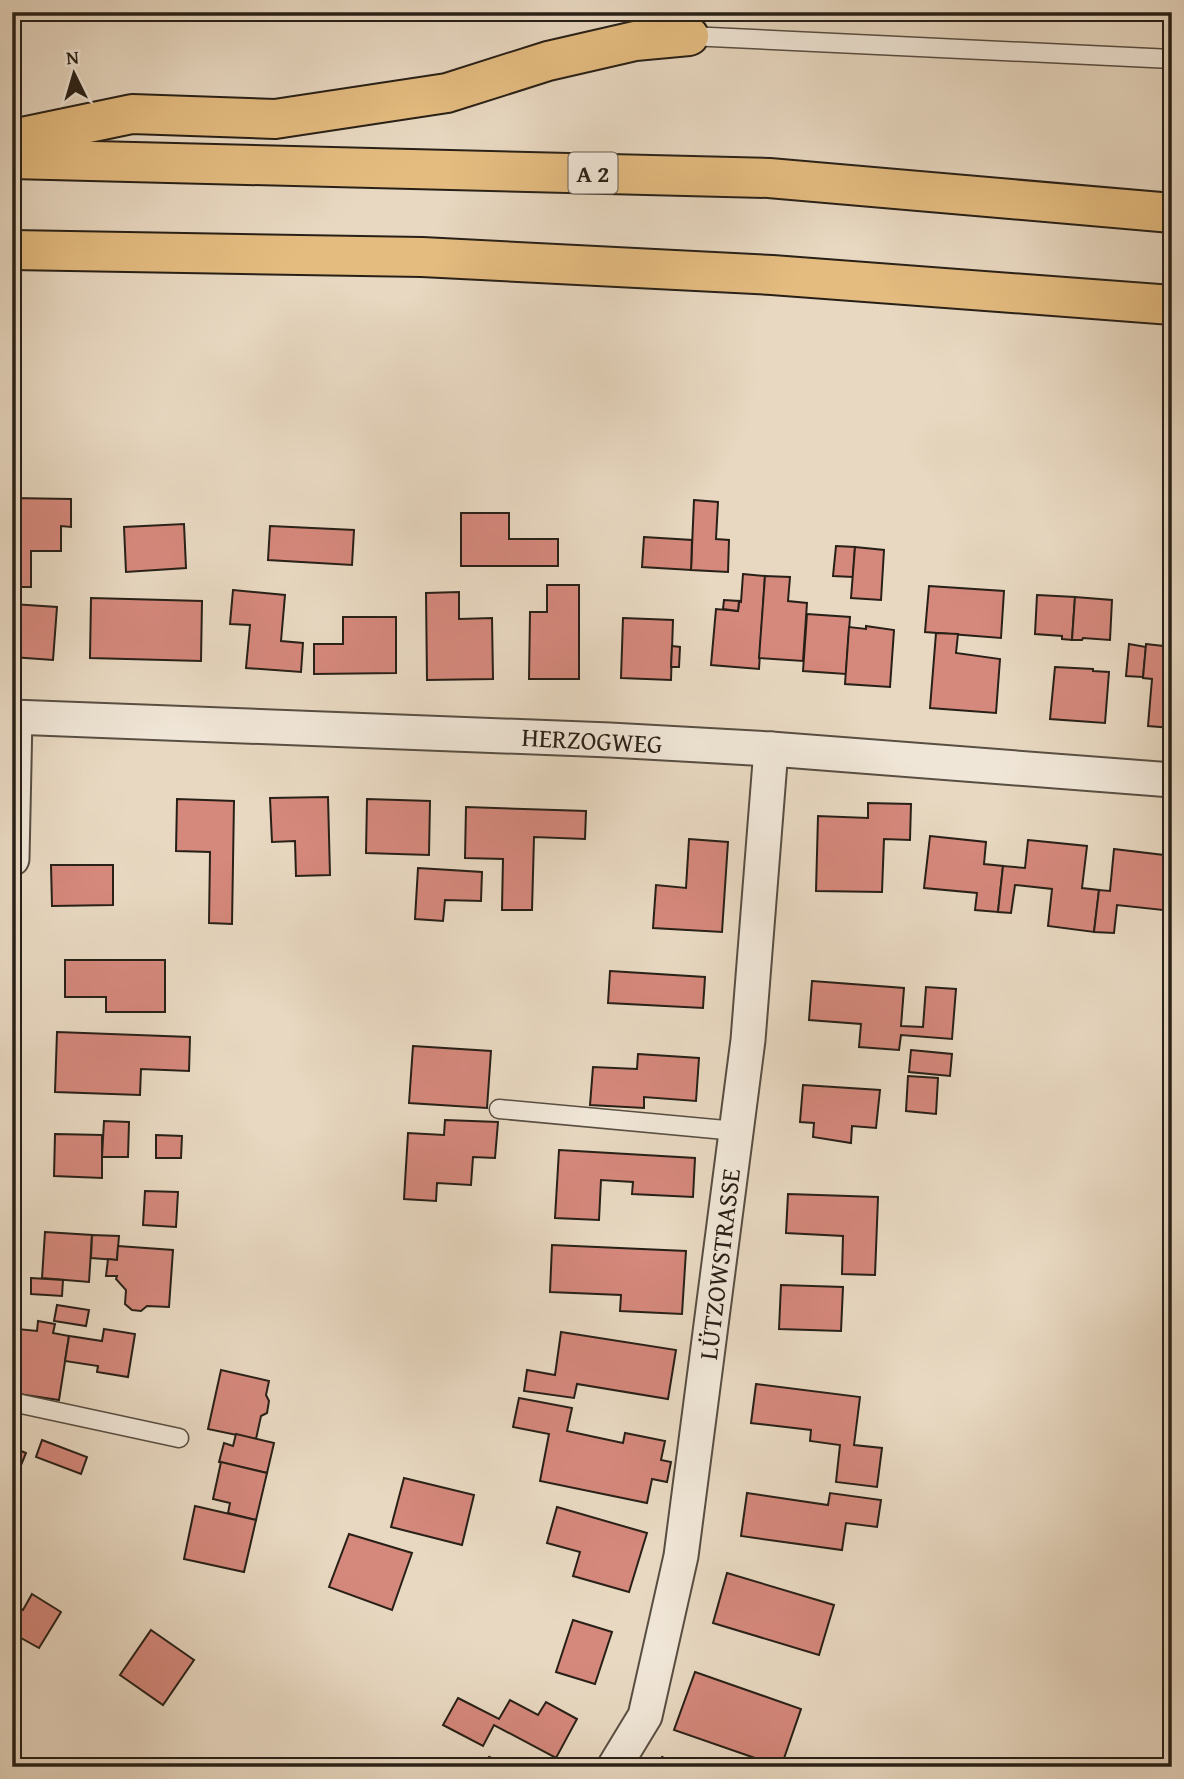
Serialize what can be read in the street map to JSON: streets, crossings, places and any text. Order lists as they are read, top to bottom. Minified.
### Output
{"streets":{"highway":["A 2"],"street":["HERZOGWEG","LÜTZOWSTRASSE"]},"crossings":[["HERZOGWEG","LÜTZOWSTRASSE"]],"north":"top"}
